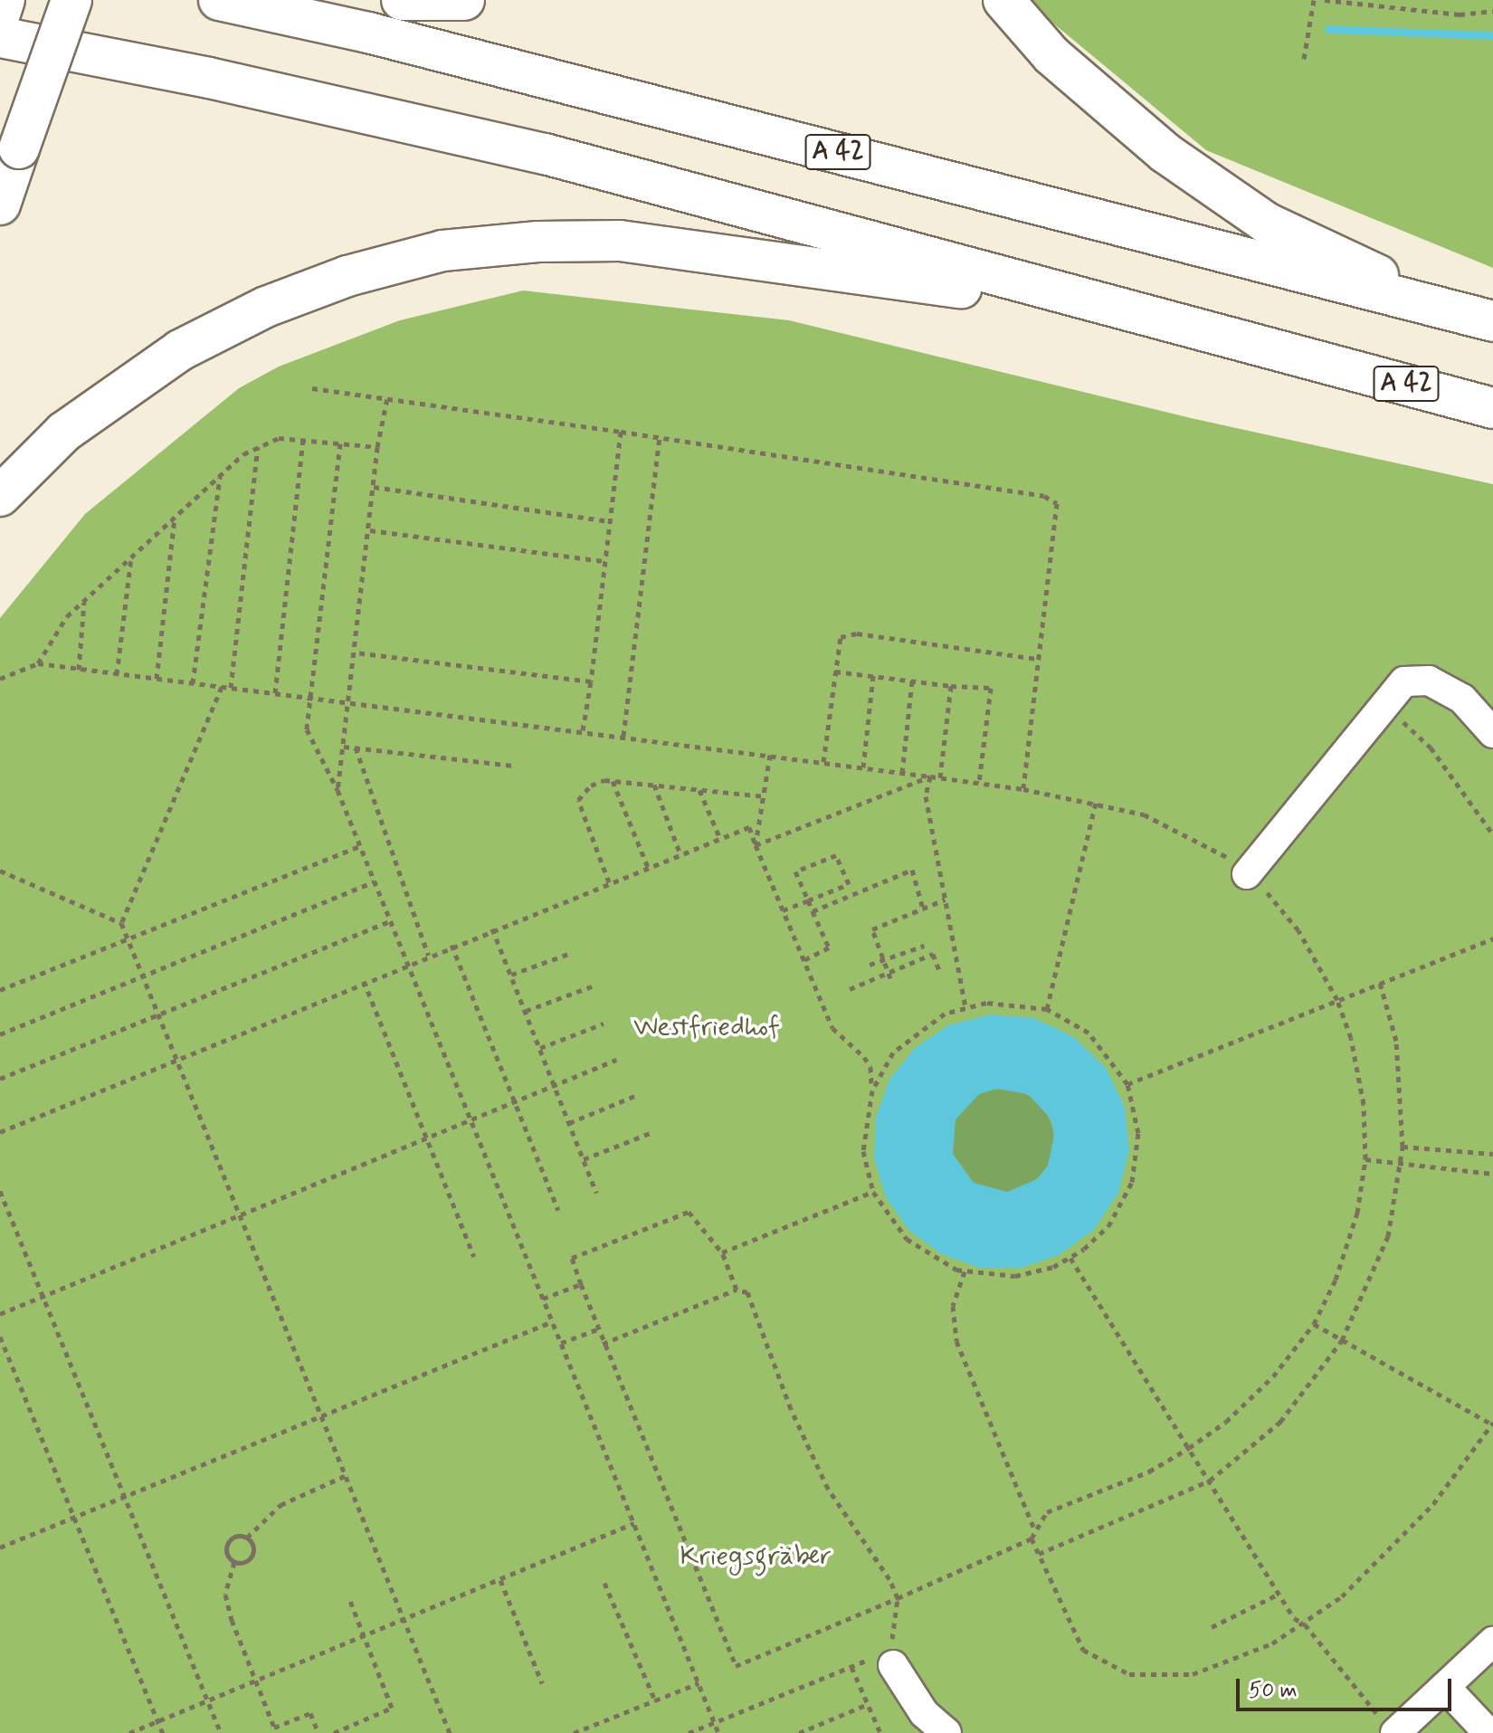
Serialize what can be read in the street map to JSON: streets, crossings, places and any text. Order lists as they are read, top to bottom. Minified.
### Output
{"streets":{"highway":["A 42"]},"parks":["Westfriedhof","Kriegsgräber"],"scale_bar":"50 m"}
